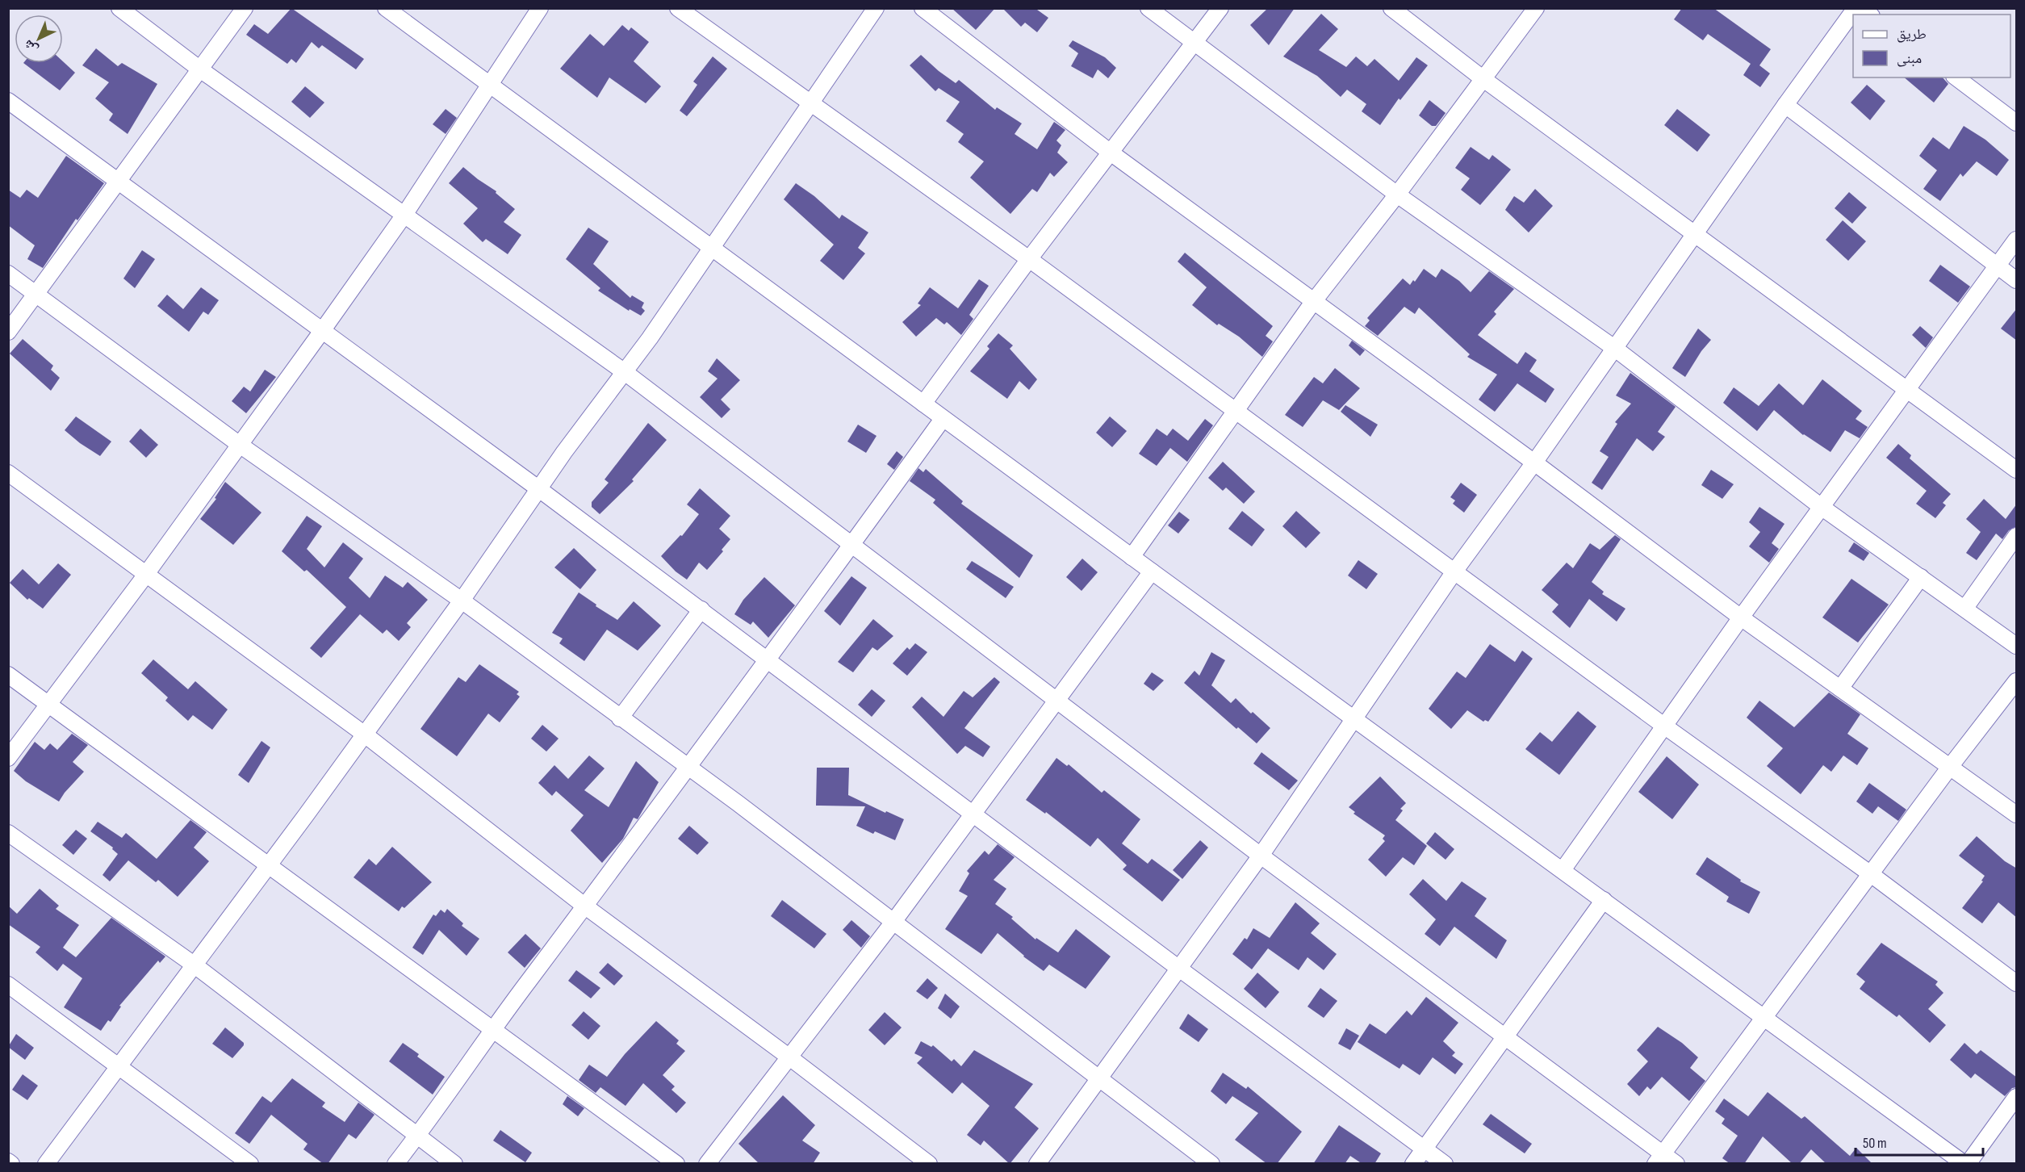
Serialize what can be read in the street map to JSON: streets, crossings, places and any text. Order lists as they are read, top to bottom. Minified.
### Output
{"legend":["طريق","مبنى"],"scale_bar":"50 m","north":"bottom left"}
